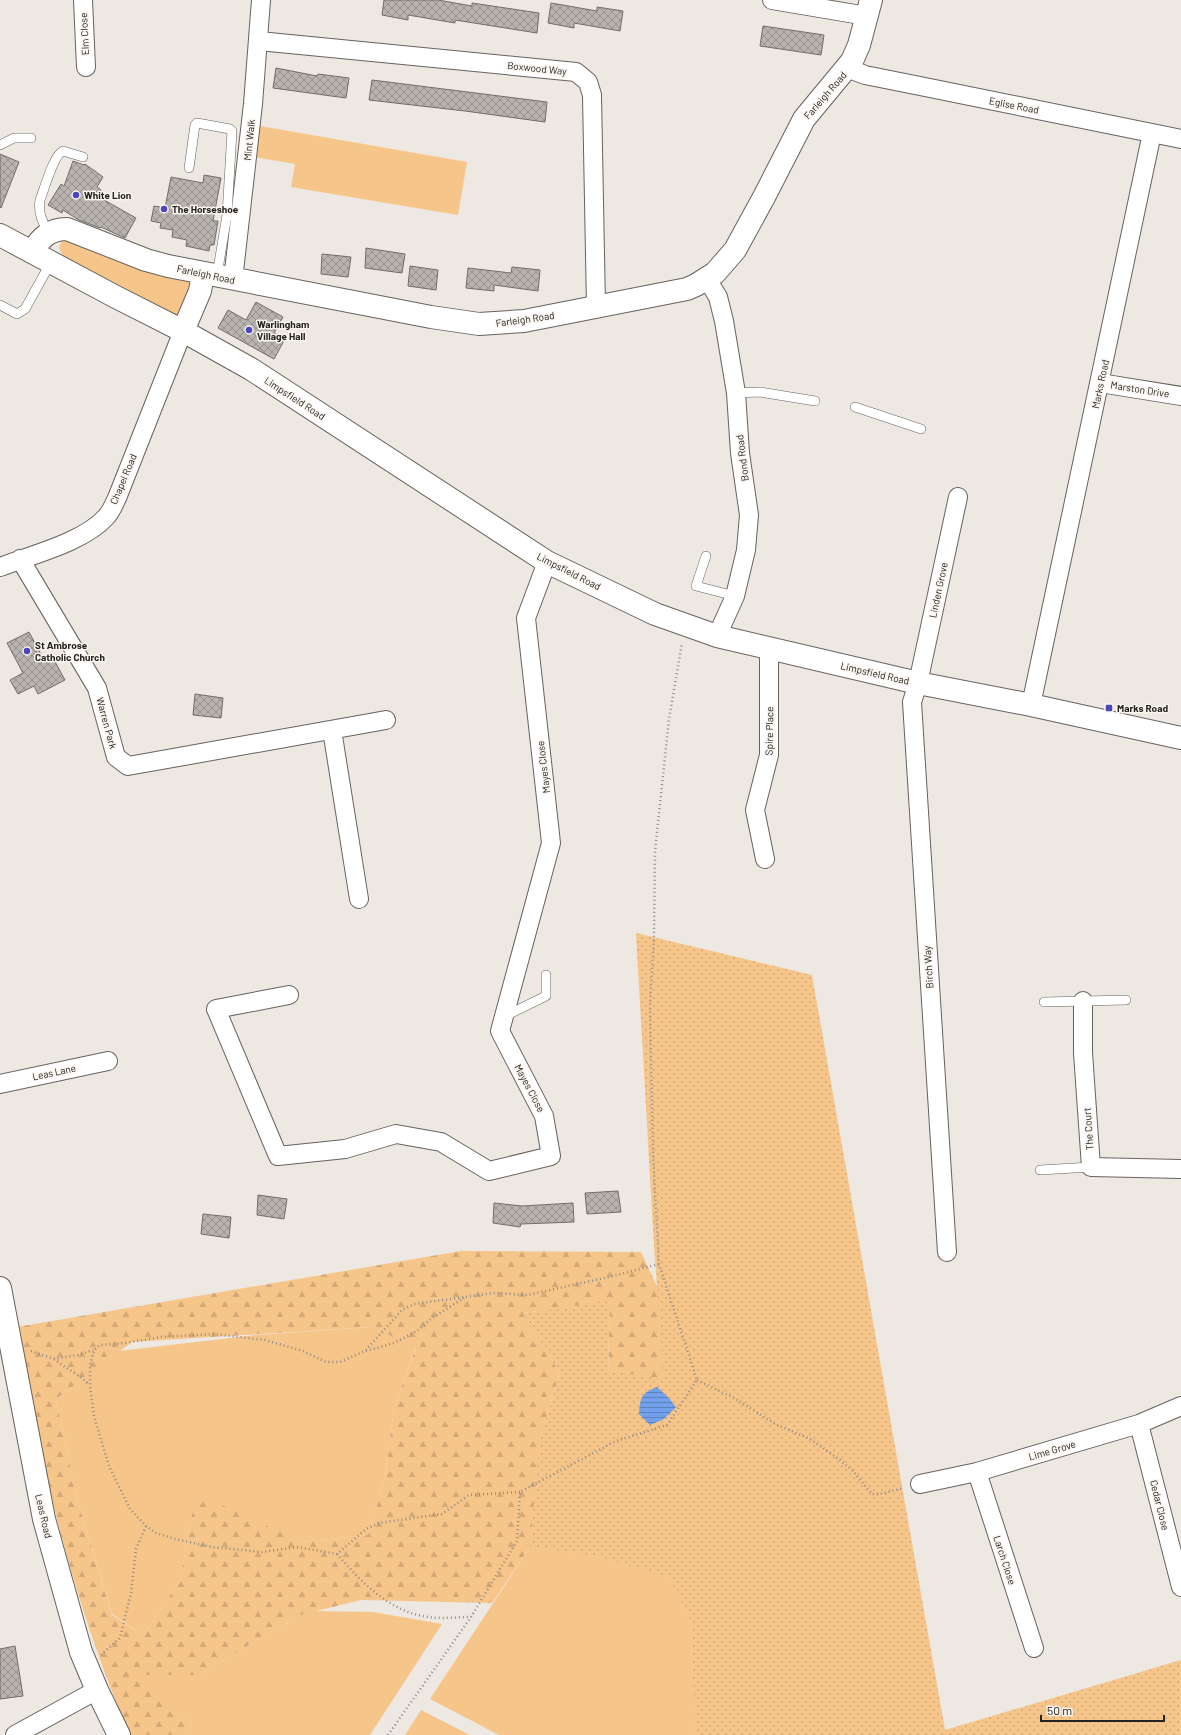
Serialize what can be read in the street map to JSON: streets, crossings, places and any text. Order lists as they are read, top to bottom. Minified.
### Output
{"streets":{"street":["Elm Close","Boxwood Way","Farleigh Road","Eglise Road","Mint Walk","Marks Road","Marston Drive","Limpsfield Road","Bond Road","Chapel Road","Linden Grove","Warren Park","Spire Place","Mayes Close","Birch Way","Leas Lane","The Court","Lime Grove","Cedar Close","Leas Road","Larch Close"]},"crossings":[["Boxwood Way","Farleigh Road"],["Boxwood Way","Mint Walk"],["Farleigh Road","Eglise Road"],["Farleigh Road","Mint Walk"],["Farleigh Road","Bond Road"],["Eglise Road","Marks Road"],["Marks Road","Marston Drive"],["Marks Road","Limpsfield Road"],["Limpsfield Road","Bond Road"],["Limpsfield Road","Chapel Road"],["Limpsfield Road","Linden Grove"],["Limpsfield Road","Spire Place"],["Limpsfield Road","Mayes Close"],["Limpsfield Road","Birch Way"],["Chapel Road","Warren Park"],["Linden Grove","Birch Way"],["Lime Grove","Cedar Close"],["Lime Grove","Larch Close"]],"places":{"other":["White Lion","The Horseshoe","Warlingham Village Hall","St Ambrose Catholic Church"],"transit":["Marks Road"]},"scale_bar":"50 m"}
